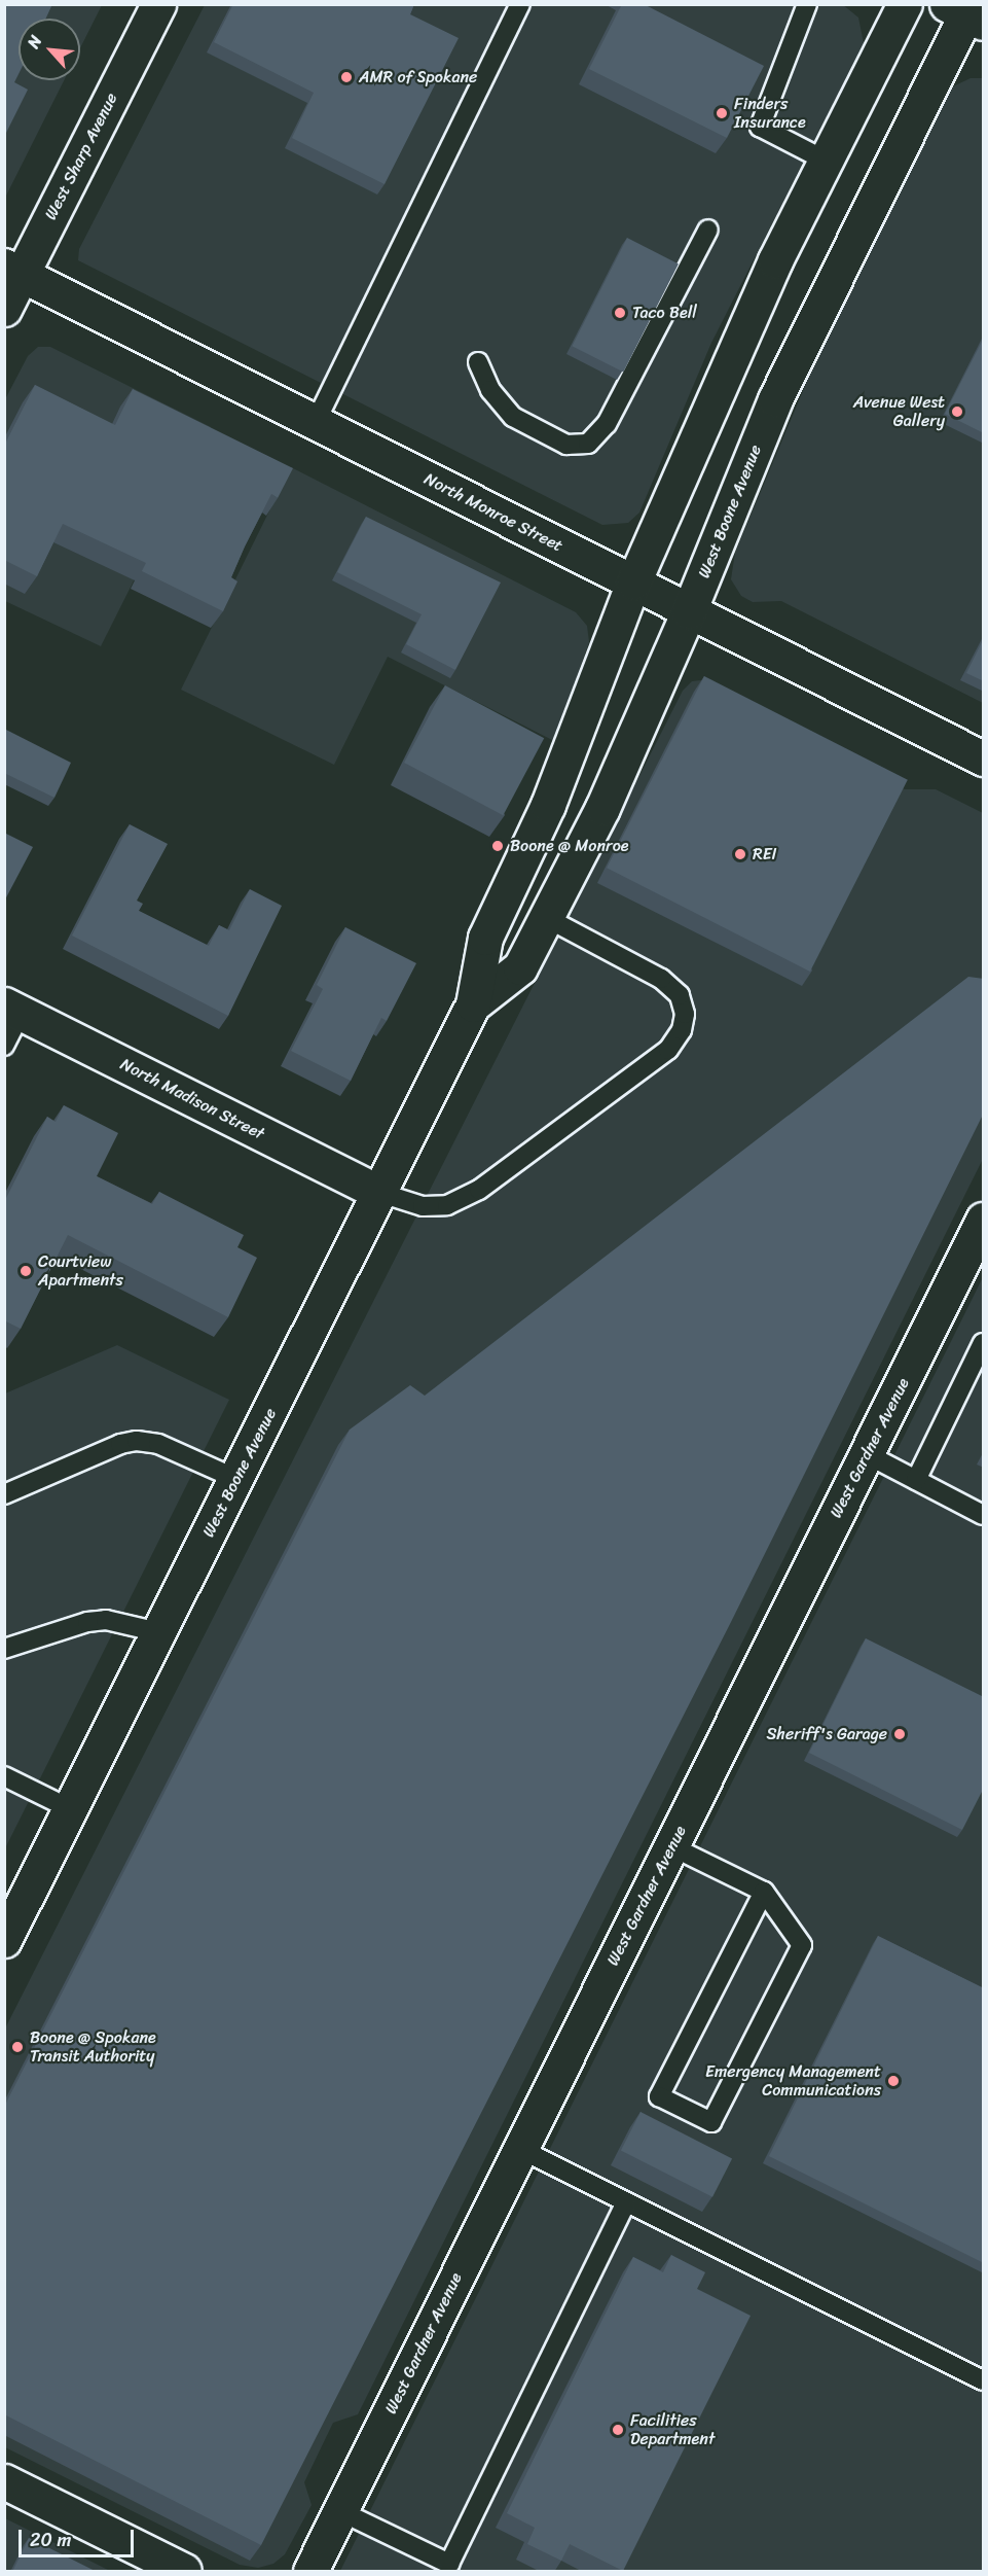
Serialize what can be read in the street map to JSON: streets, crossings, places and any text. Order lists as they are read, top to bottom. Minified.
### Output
{"streets":{"main road":["West Sharp Avenue","West Boone Avenue","North Monroe Street","North Madison Street","West Gardner Avenue"]},"crossings":[["West Sharp Avenue","North Monroe Street"],["West Boone Avenue","North Monroe Street"],["West Boone Avenue","North Madison Street"]],"places":["AMR of Spokane","Finders Insurance","Taco Bell","Avenue West Gallery","Boone @ Monroe","REI","Courtview Apartments","Sheriff's Garage","Boone @ Spokane Transit Authority","Emergency Management Communications","Facilities Department"],"scale_bar":"20 m","north":"top left"}
